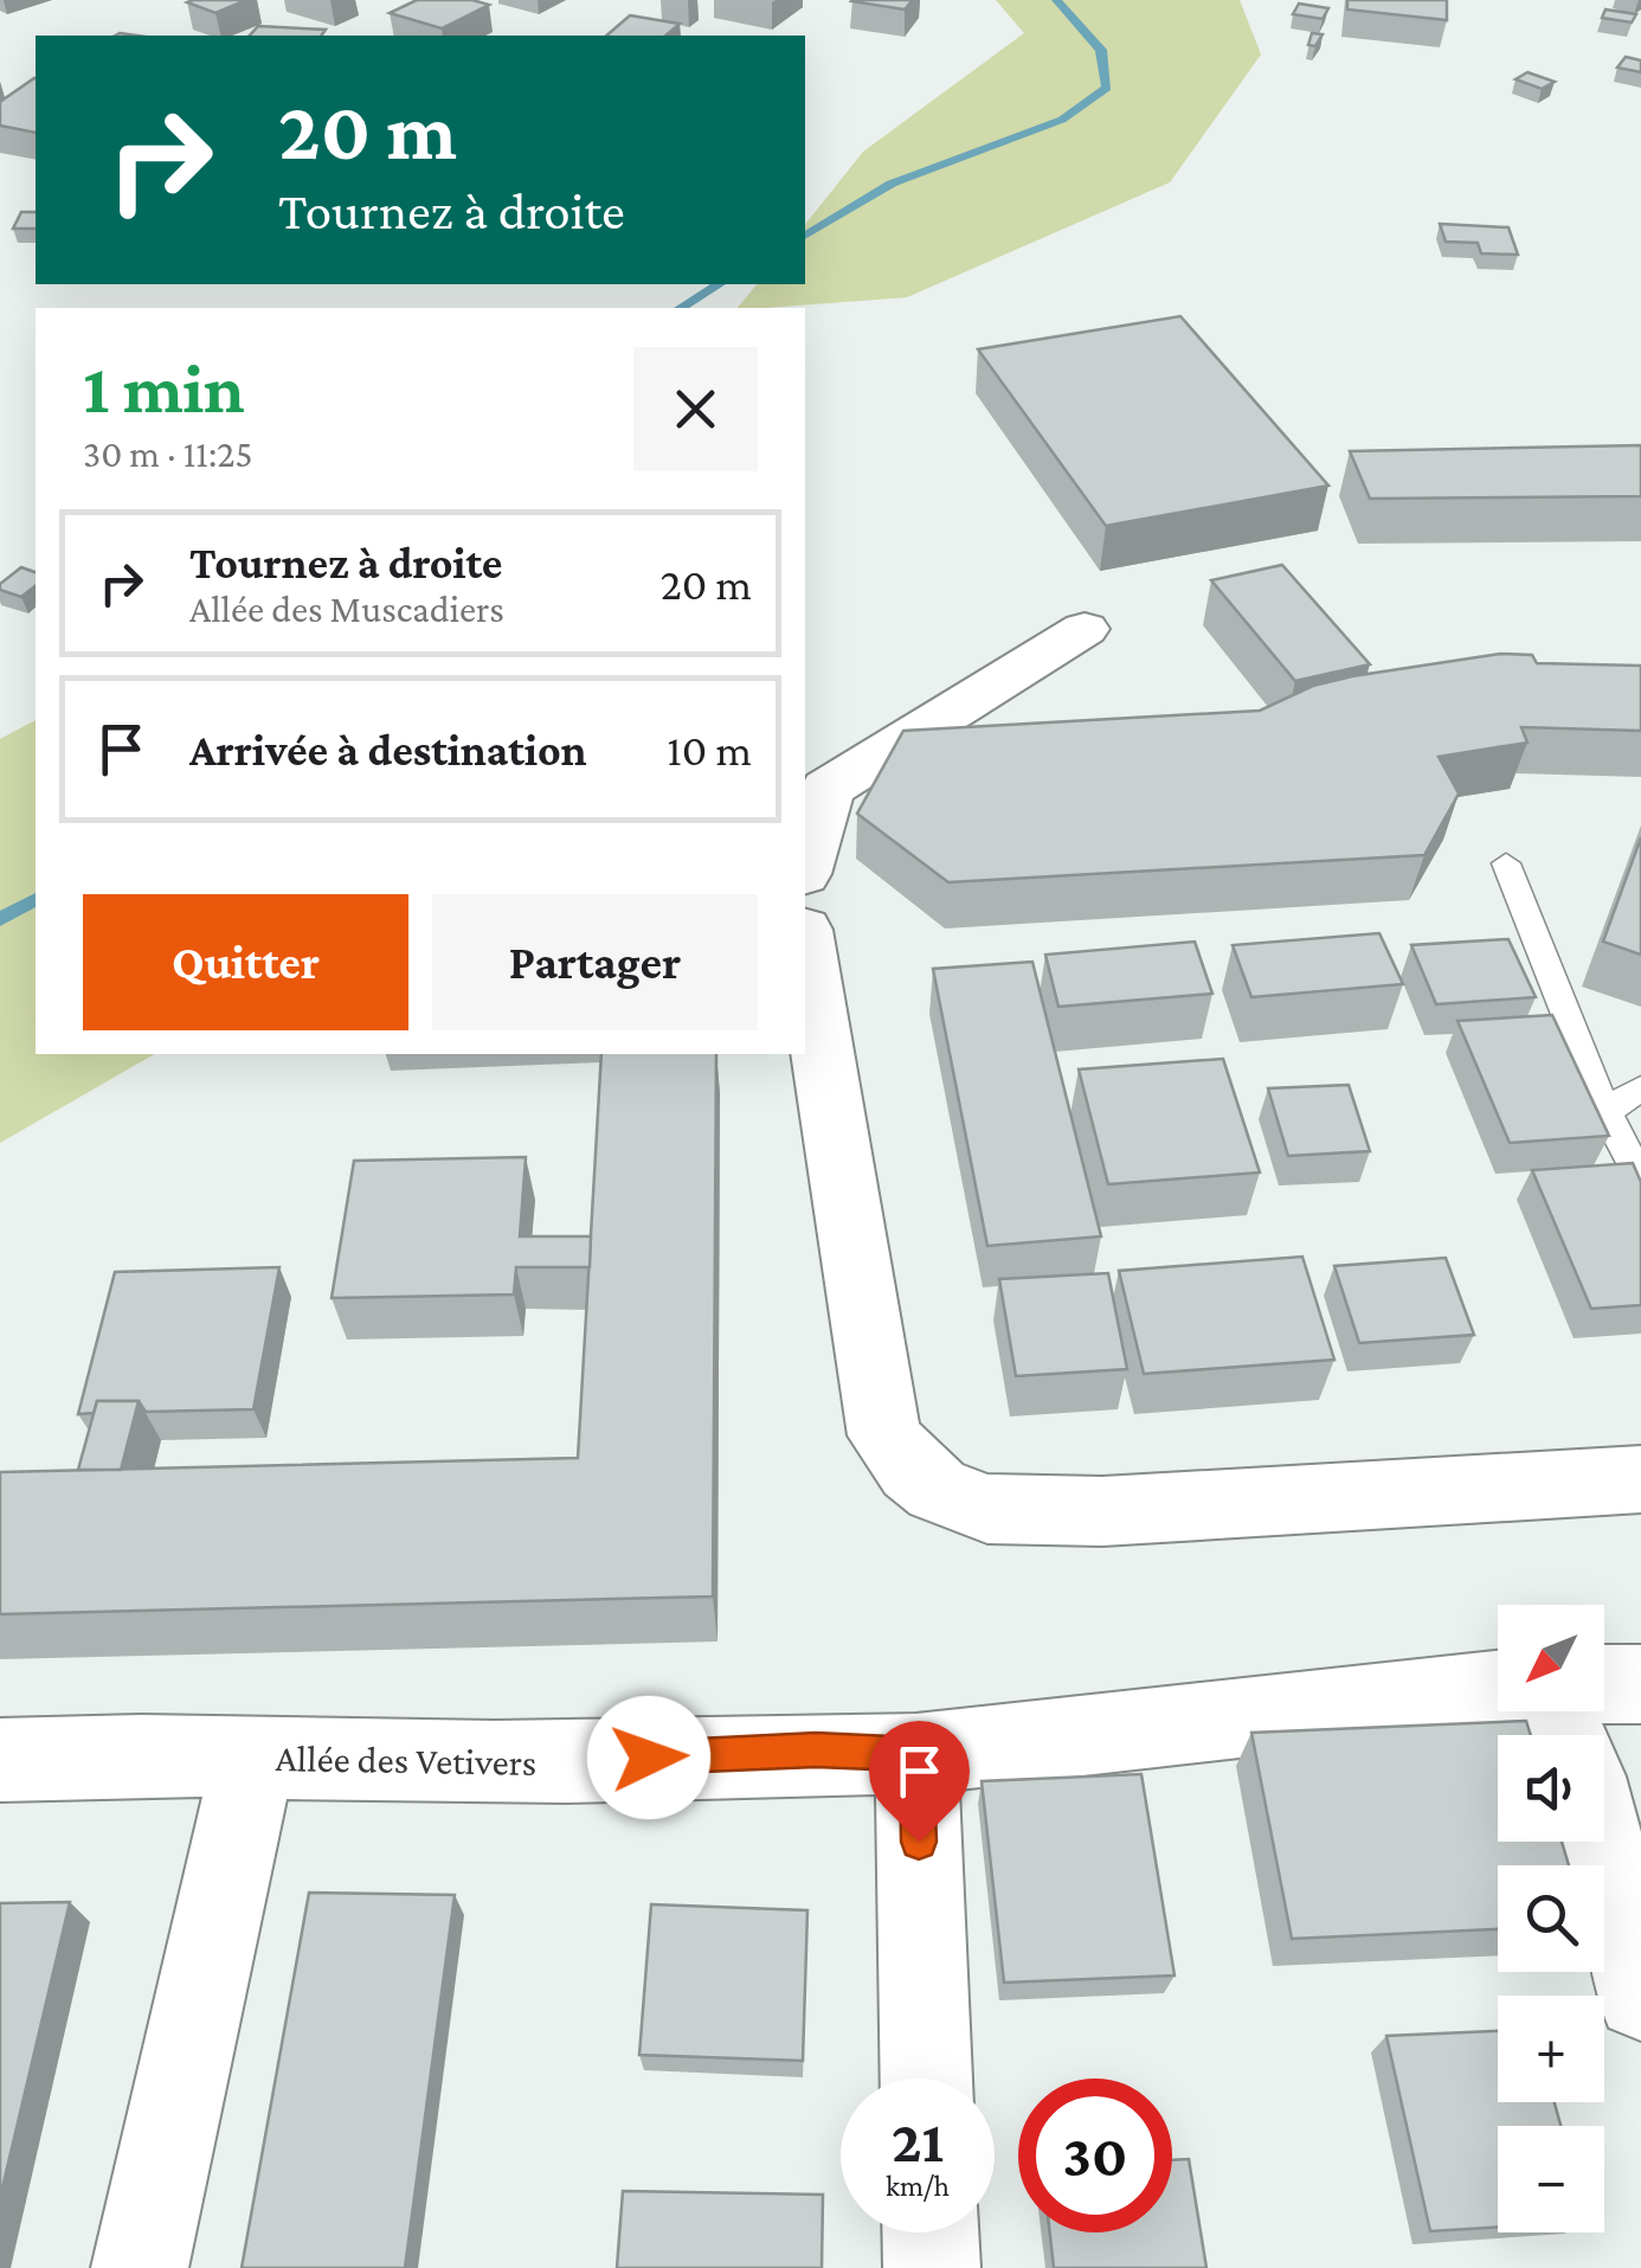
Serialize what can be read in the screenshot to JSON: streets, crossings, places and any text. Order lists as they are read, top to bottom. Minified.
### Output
{"streets":{"street":["Allée des Vetivers"]},"north":"bottom left","page":{"turn":["20 m","Tournez à droite"],"heading":["1 min","30 m · 11:25"],"list":[{"name":"Tournez à droite","note":"Allée des Muscadiers","value":"20 m"},{"name":"Arrivée à destination","value":"10 m"}],"buttons":["Quitter","Partager"],"map_buttons":["+","−"],"speed":"21 km/h","limit":"30"}}
